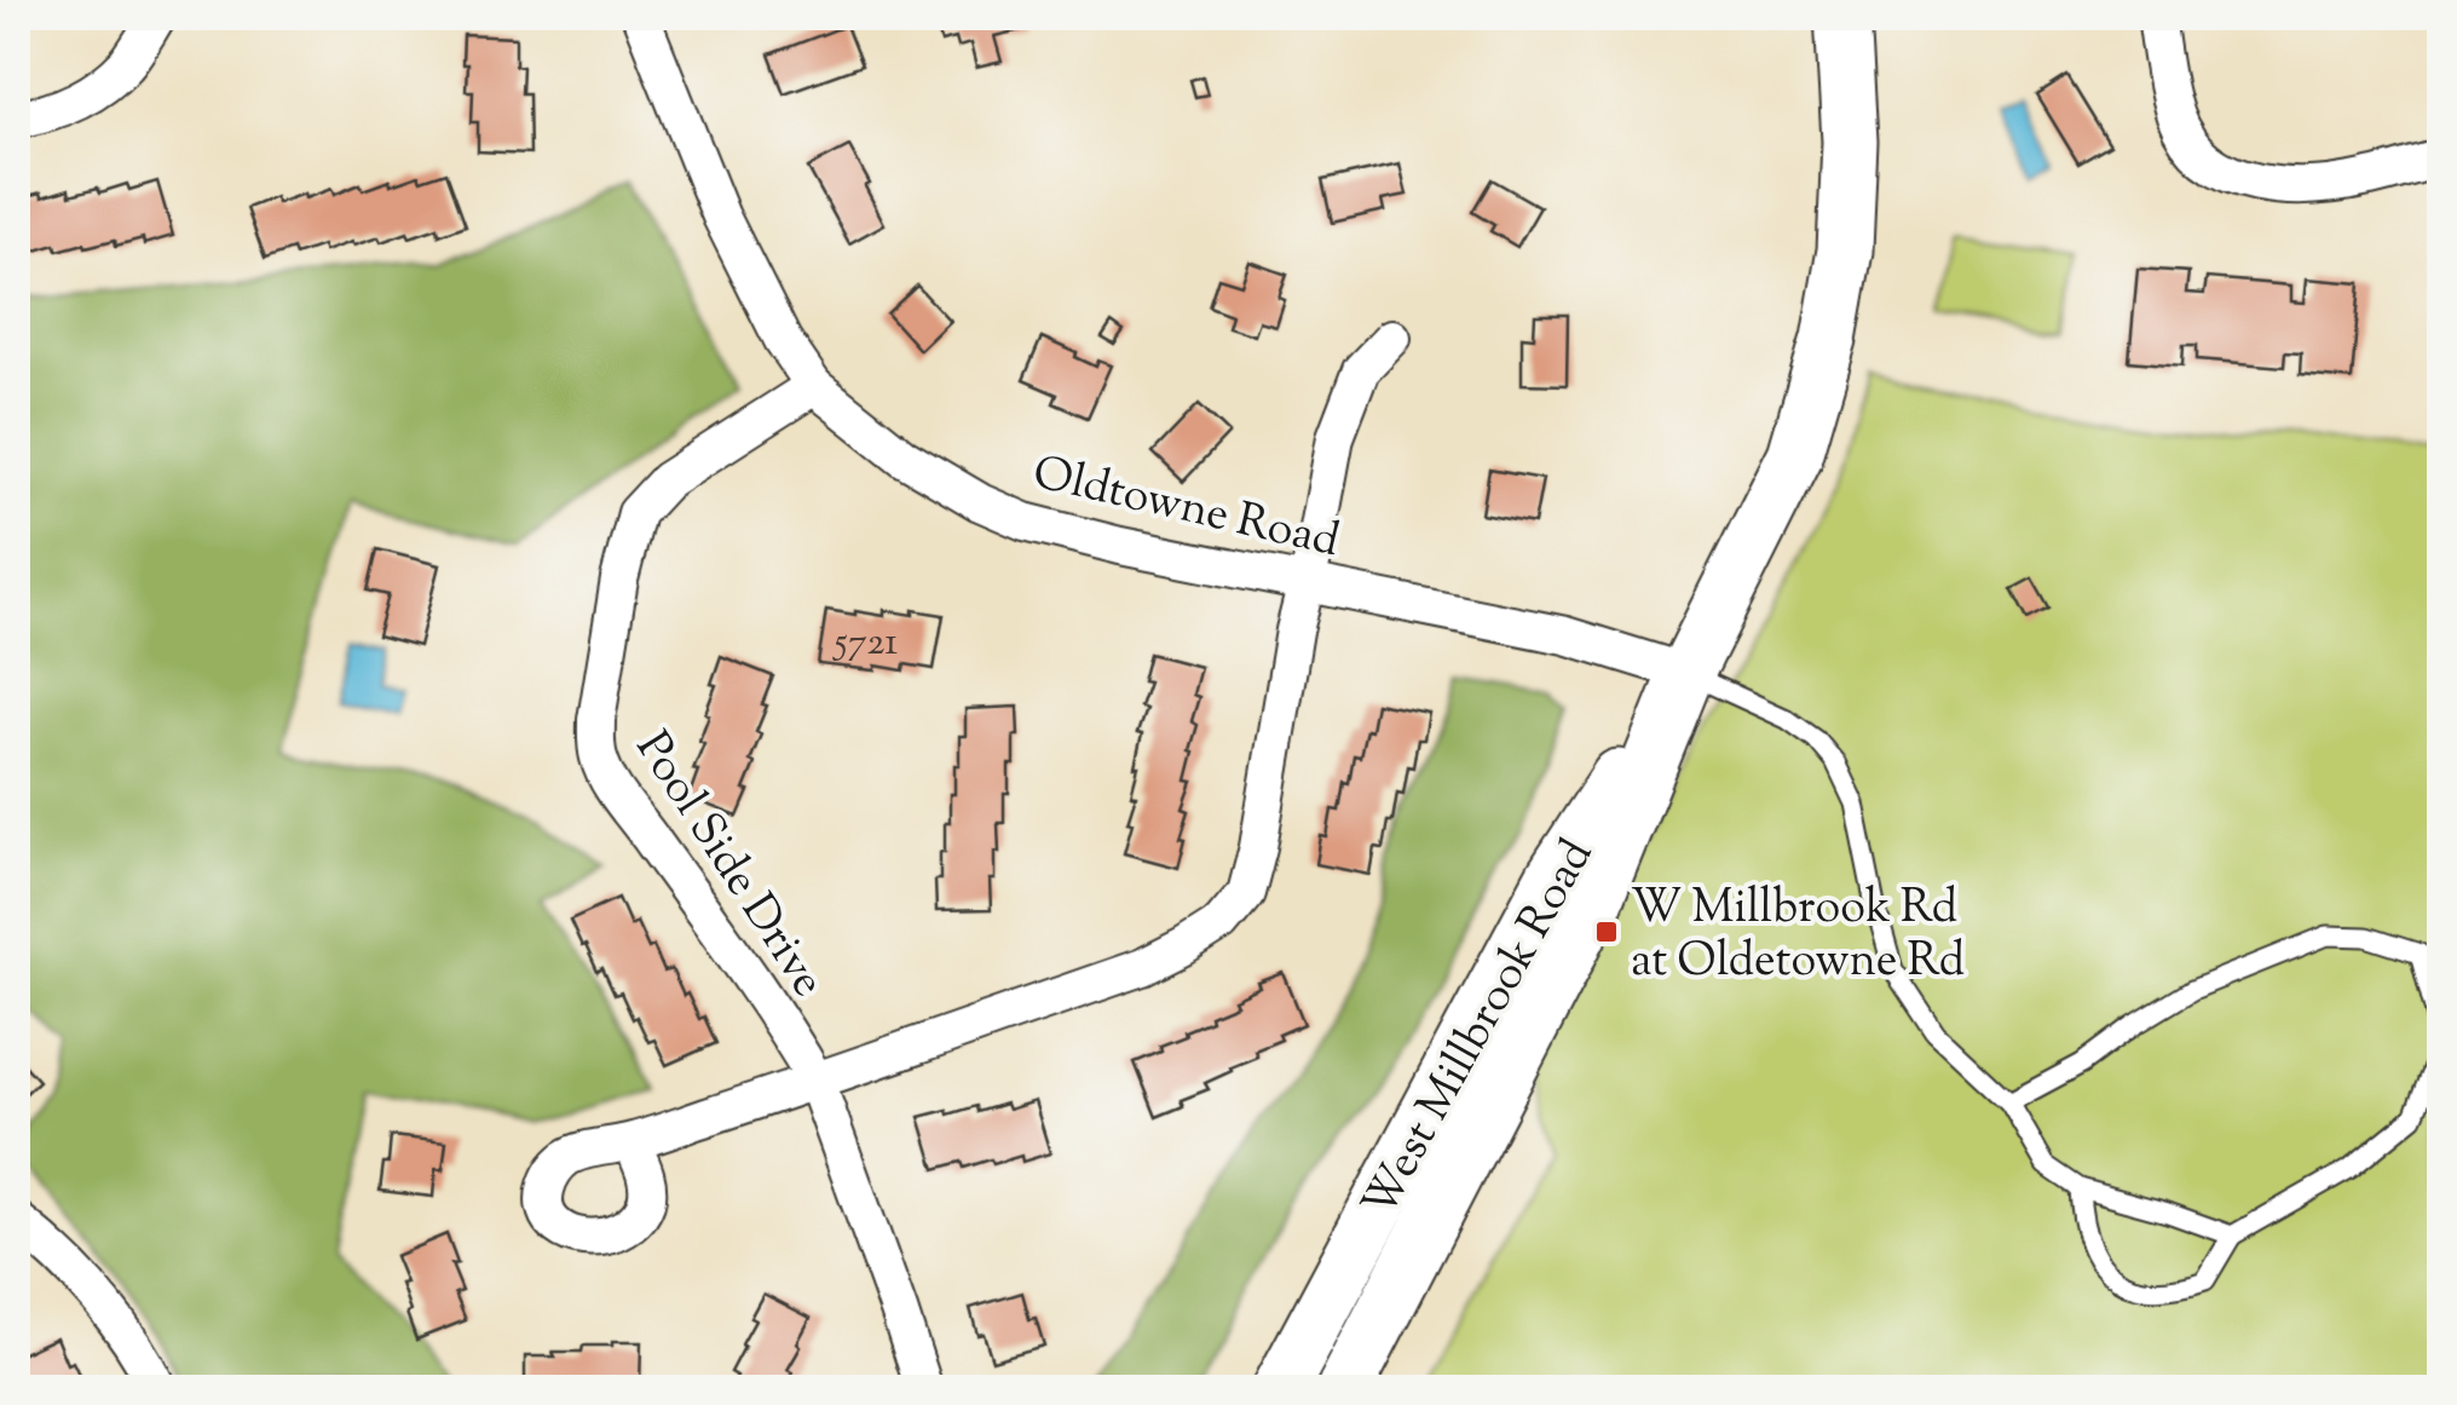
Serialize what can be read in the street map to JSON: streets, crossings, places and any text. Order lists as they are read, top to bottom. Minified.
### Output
{"streets":{"main road":["West Millbrook Road"],"street":["Oldtowne Road","Pool Side Drive"]},"crossings":[["Oldtowne Road","Pool Side Drive"],["Oldtowne Road","West Millbrook Road"]],"places":{"transit":["W Millbrook Rd at Oldetowne Rd"]},"house_numbers":["5721"]}
